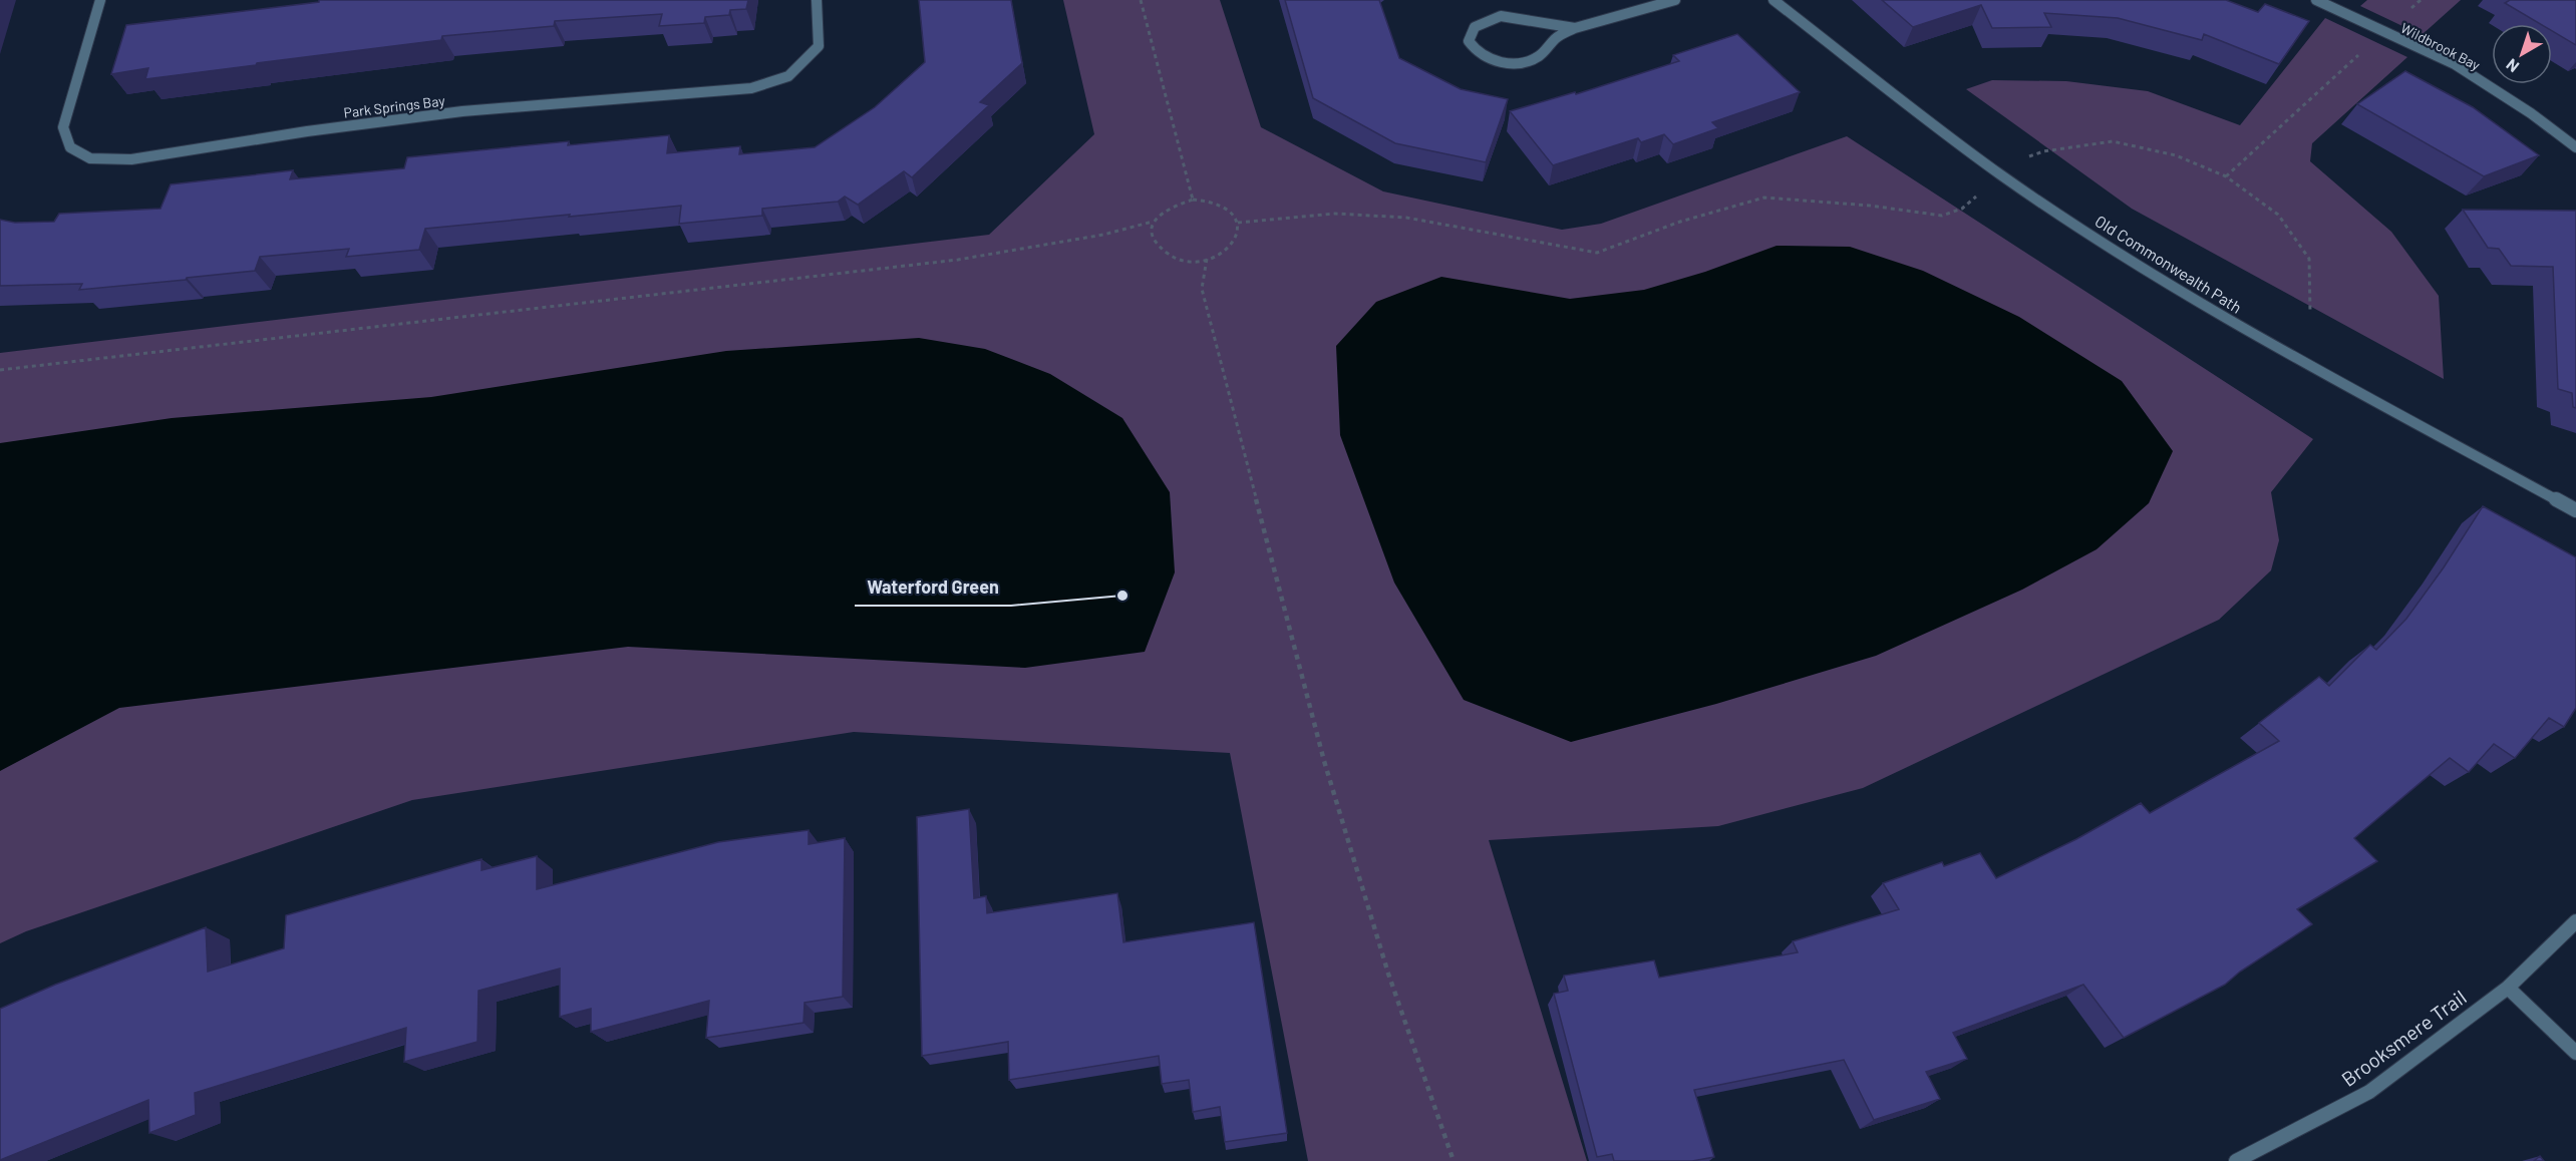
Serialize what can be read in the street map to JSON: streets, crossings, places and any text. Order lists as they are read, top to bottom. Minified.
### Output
{"streets":{"street":["Wildbrook Bay","Park Springs Bay","Old Commonwealth Path","Brooksmere Trail"]},"places":["Waterford Green"],"north":"bottom left"}
